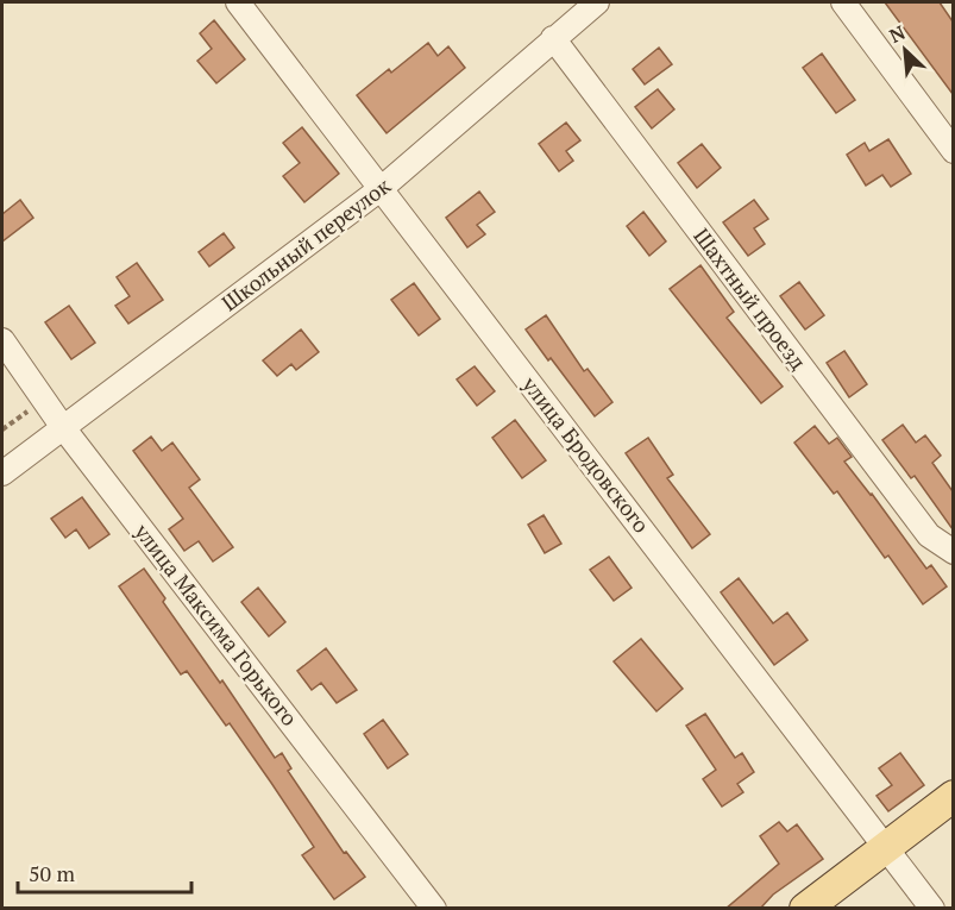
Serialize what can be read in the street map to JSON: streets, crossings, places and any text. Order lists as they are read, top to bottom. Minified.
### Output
{"streets":{"street":["Школьный переулок","Шахтный проезд","улица Бродовского","улица Максима Горького"]},"crossings":[["Школьный переулок","Шахтный проезд"],["Школьный переулок","улица Бродовского"],["Школьный переулок","улица Максима Горького"]],"scale_bar":"50 m","north":"top left"}
